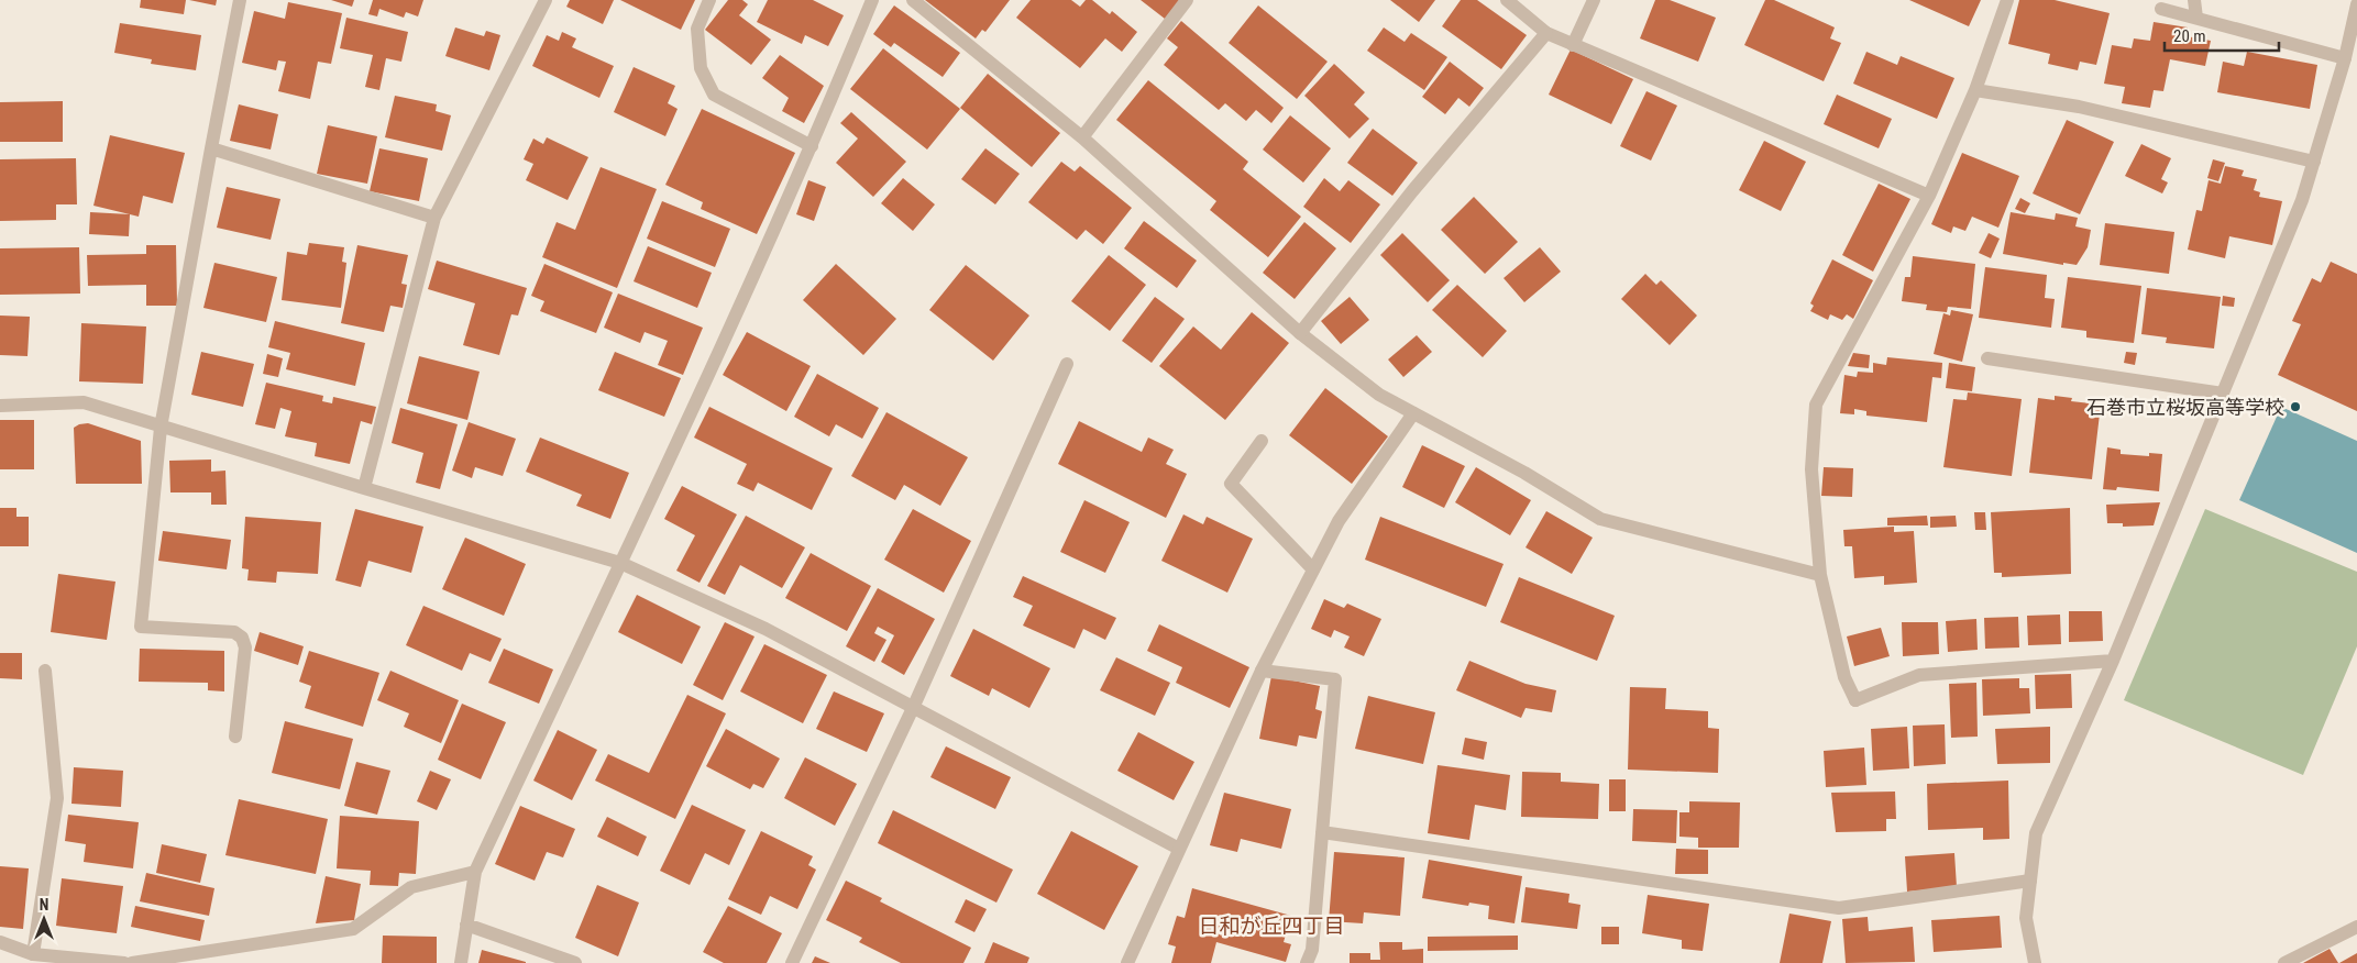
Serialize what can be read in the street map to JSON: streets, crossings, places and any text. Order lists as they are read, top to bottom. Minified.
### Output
{"districts":["日和が丘四丁目"],"places":["石巻市立桜坂高等学校"],"scale_bar":"20 m","north":"top"}
